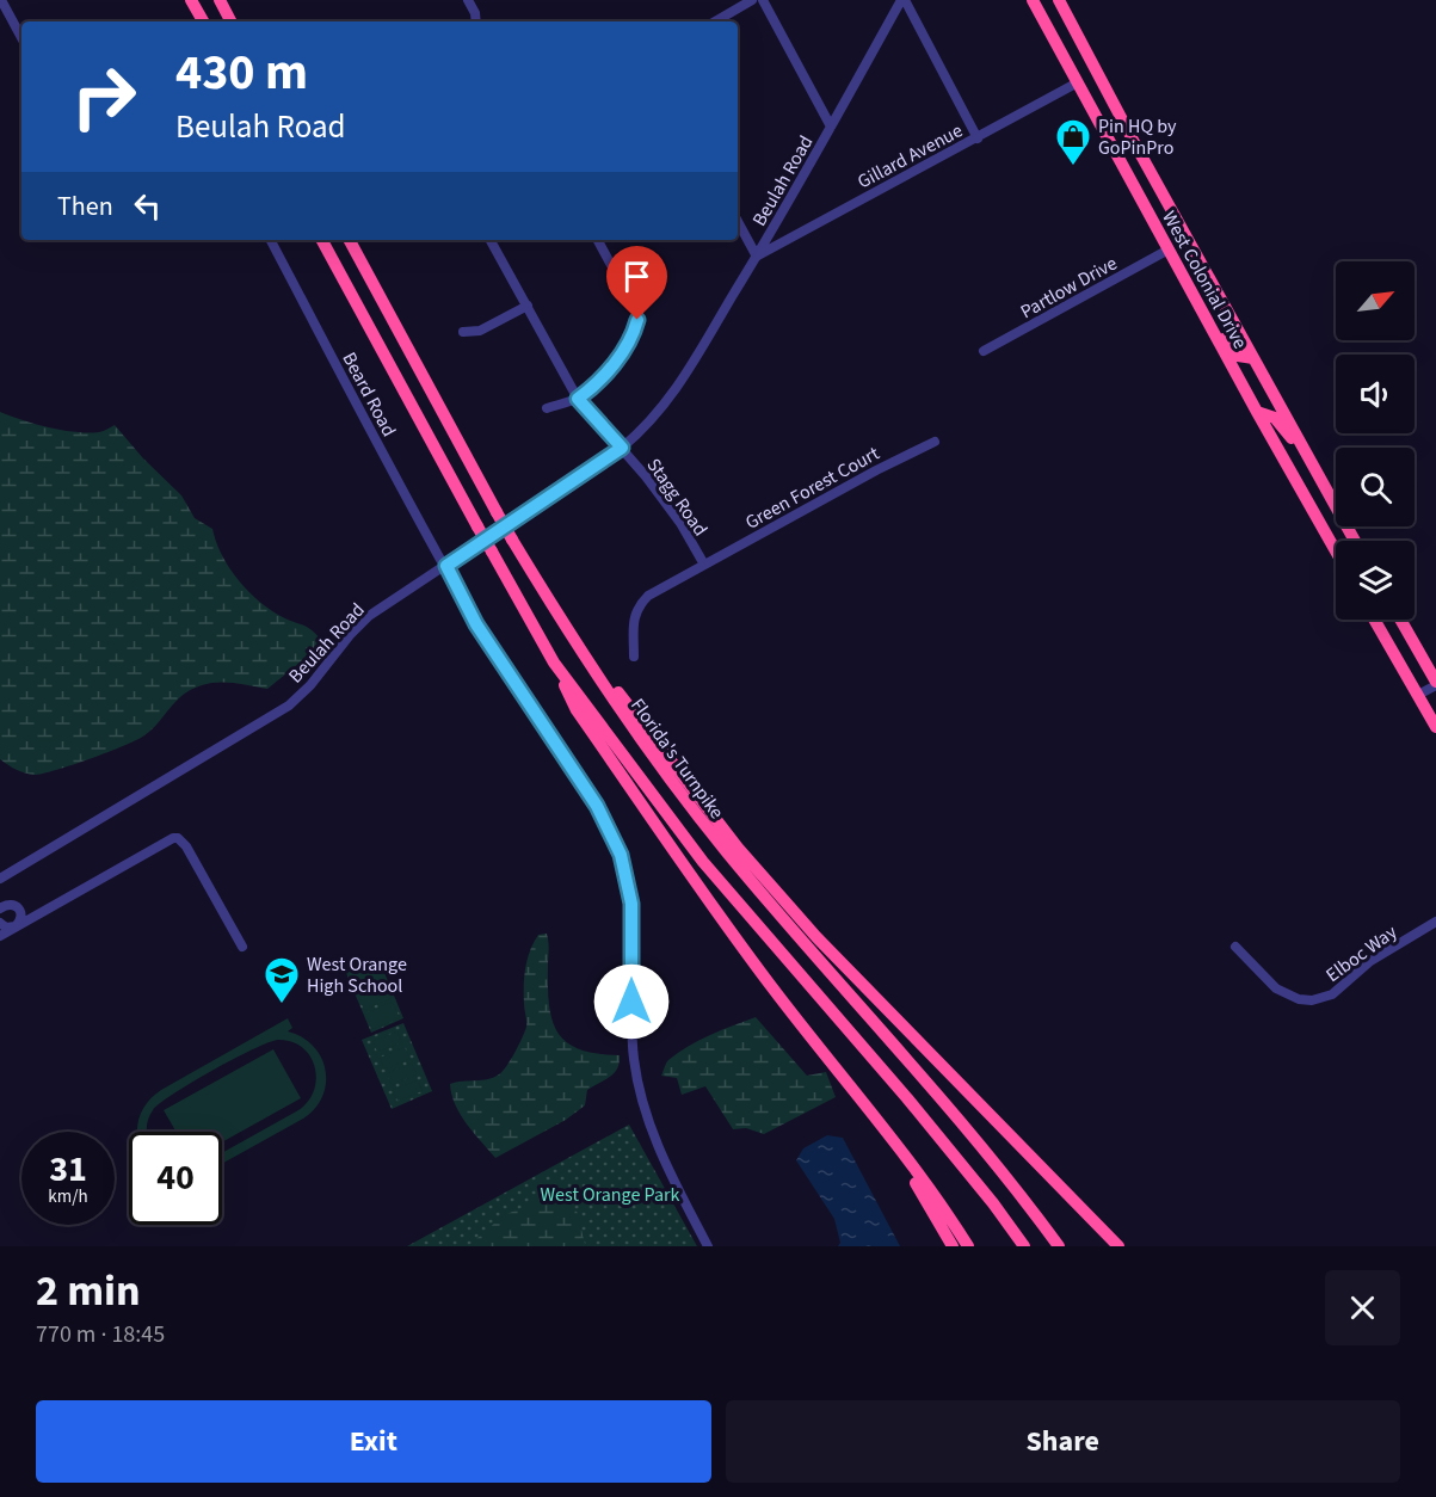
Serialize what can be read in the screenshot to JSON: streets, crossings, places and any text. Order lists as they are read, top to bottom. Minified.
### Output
{"streets":{"highway":["West Colonial Drive","Florida's Turnpike"],"street":["Gillard Avenue","Beulah Road","Partlow Drive","Beard Road","Green Forest Court","Stagg Road","Elboc Way"]},"crossings":[["Gillard Avenue","Beulah Road"],["Gillard Avenue","West Colonial Drive"],["Beulah Road","Beard Road"],["Beulah Road","Stagg Road"],["West Colonial Drive","Partlow Drive"],["Green Forest Court","Stagg Road"]],"parks":["West Orange Park"],"places":{"shop":["Pin HQ by GoPinPro"],"school or university":["West Orange High School"]},"north":"top right","page":{"turn":["430 m","Beulah Road"],"then":"Then","speed":"31 km/h","limit":"40","heading":["2 min","770 m · 18:45"],"buttons":["Exit","Share"]}}
